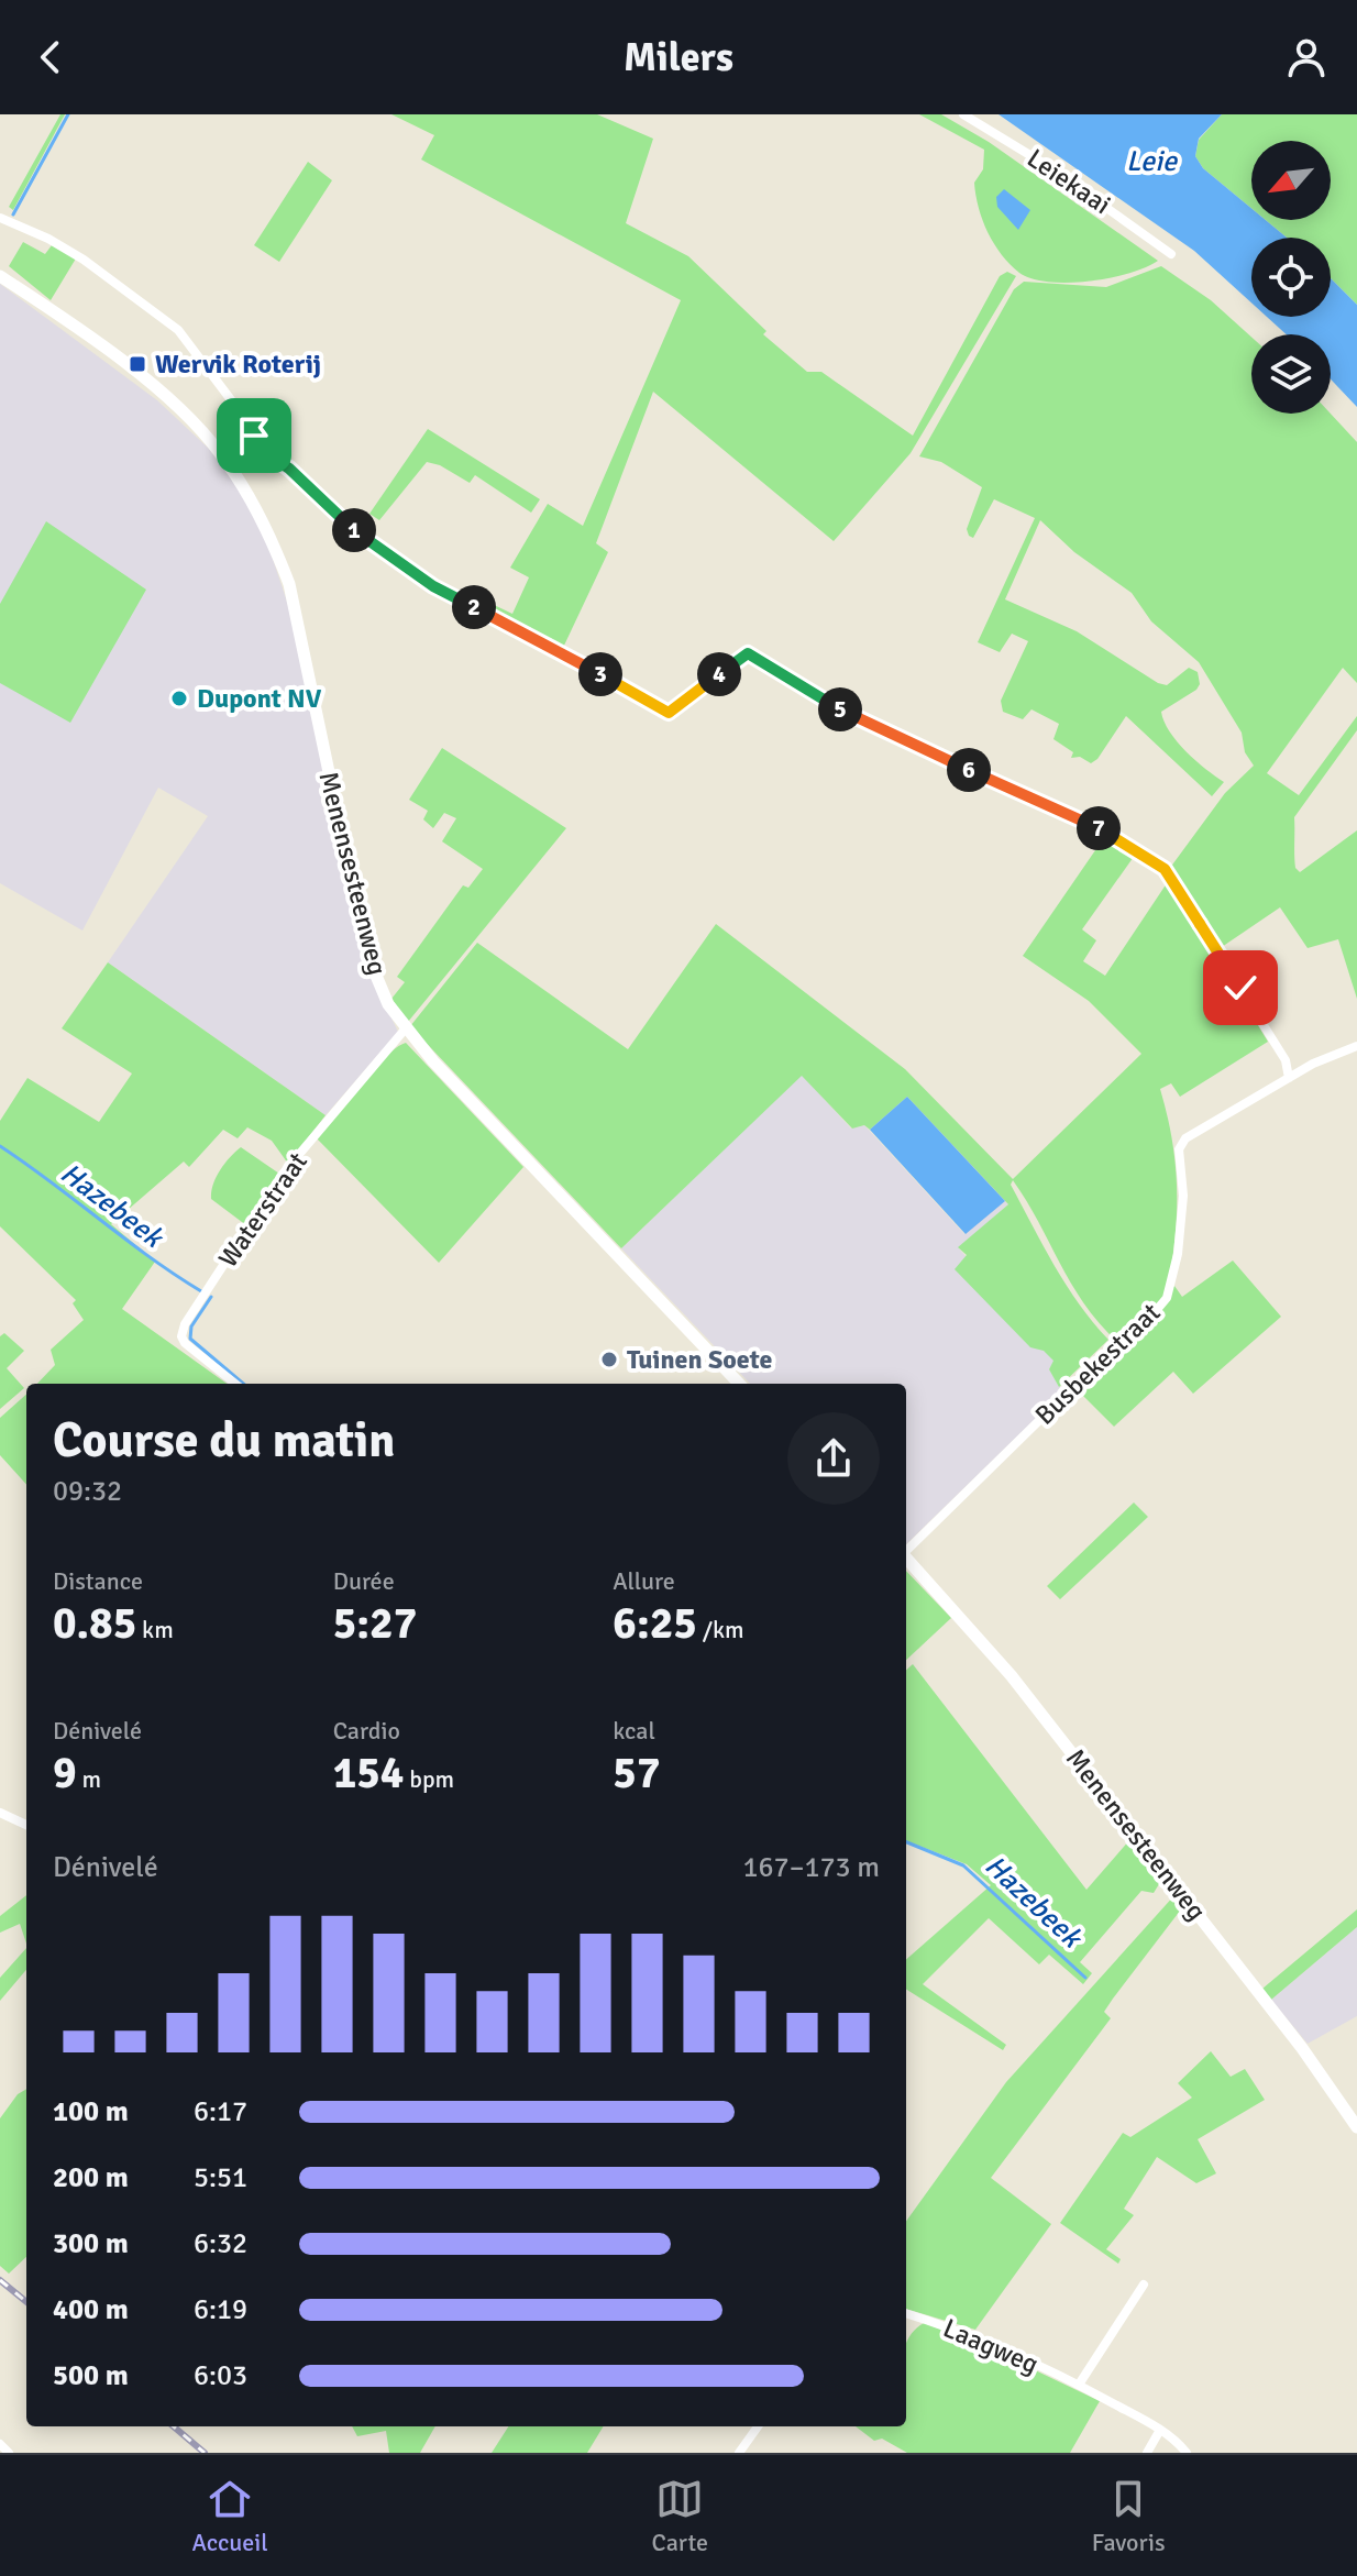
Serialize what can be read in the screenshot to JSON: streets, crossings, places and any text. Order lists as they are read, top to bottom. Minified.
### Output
{"streets":{"street":["Leiekaai","Menensesteenweg","Waterstraat","Busbekestraat","Laagweg"]},"crossings":[["Menensesteenweg","Waterstraat"]],"water":["Leie","Hazebeek"],"places":{"transit":["Wervik Roterij"],"other":["Dupont NV","Tuinen Soete"]},"north":"bottom left","page":{"header":"Milers","pins":["1","2","3","4","5","6","7"],"heading":["Course du matin","09:32"],"stats":[["Distance","0.85 km"],["Durée","5:27"],["Allure","6:25 /km"],["Dénivelé","9 m"],["Cardio","154 bpm"],["kcal","57"]],"chart":["Dénivelé","167–173 m"],"list":[{"name":"100 m","note":"6:17"},{"name":"200 m","note":"5:51"},{"name":"300 m","note":"6:32"},{"name":"400 m","note":"6:19"},{"name":"500 m","note":"6:03"}],"tabs":["Accueil","Carte","Favoris"]}}
